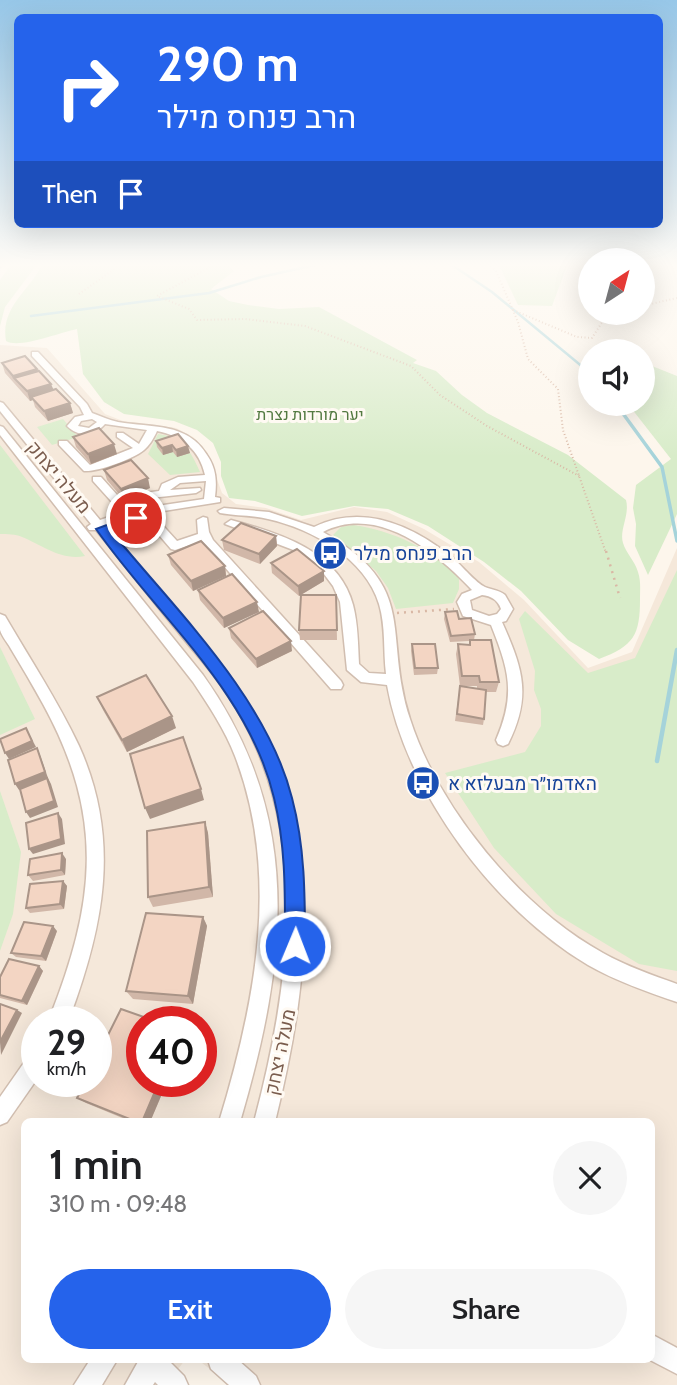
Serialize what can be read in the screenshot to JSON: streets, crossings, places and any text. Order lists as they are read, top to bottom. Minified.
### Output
{"streets":{"street":["מעלה יצחק"]},"parks":["יער מורדות נצרת"],"places":{"bus stop":["הרב פנחס מילר","האדמו״ר מבעלזא א"]},"north":"top right","page":{"turn":["290 m","הרב פנחס מילר"],"then":"Then","speed":"29 km/h","limit":"40","heading":["1 min","310 m · 09:48"],"buttons":["Exit","Share"]}}
